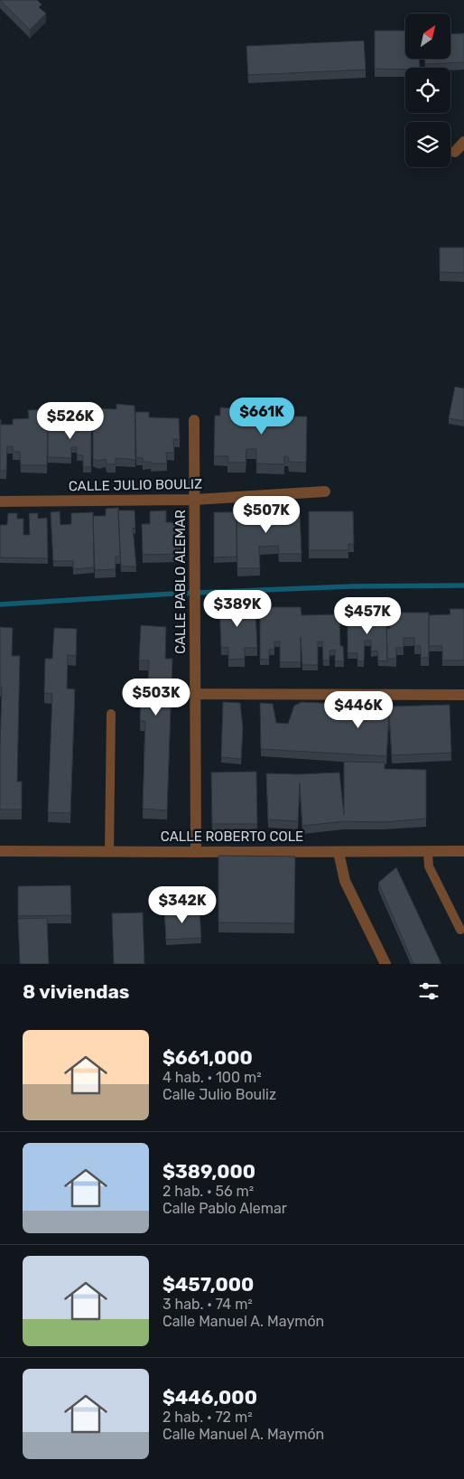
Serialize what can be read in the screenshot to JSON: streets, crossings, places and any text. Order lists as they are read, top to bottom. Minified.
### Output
{"streets":{"street":["CALLE JULIO BOULIZ","CALLE PABLO ALEMAR","CALLE ROBERTO COLE"]},"crossings":[["CALLE JULIO BOULIZ","CALLE PABLO ALEMAR"],["CALLE PABLO ALEMAR","CALLE ROBERTO COLE"]],"north":"top right","page":{"price":["$661K","$526K","$507K","$389K","$457K","$503K","$446K","$342K"],"heading":"8 viviendas","list":[{"name":"$661,000","note":"4 hab. · 100 m² · Calle Julio Bouliz"},{"name":"$389,000","note":"2 hab. · 56 m² · Calle Pablo Alemar"},{"name":"$457,000","note":"3 hab. · 74 m² · Calle Manuel A. Maymón"},{"name":"$446,000","note":"2 hab. · 72 m² · Calle Manuel A. Maymón"}]}}
